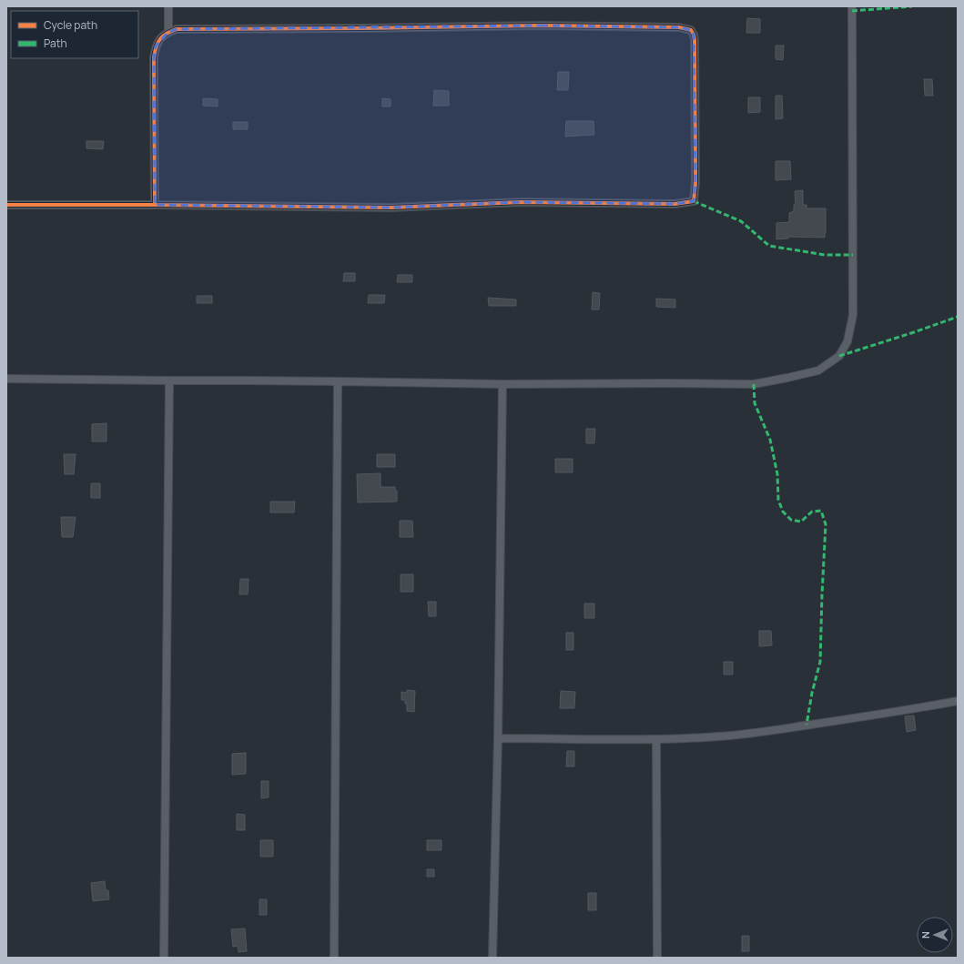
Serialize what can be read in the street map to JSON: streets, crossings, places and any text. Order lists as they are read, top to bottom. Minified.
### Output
{"legend":["Cycle path","Path"],"north":"left"}
